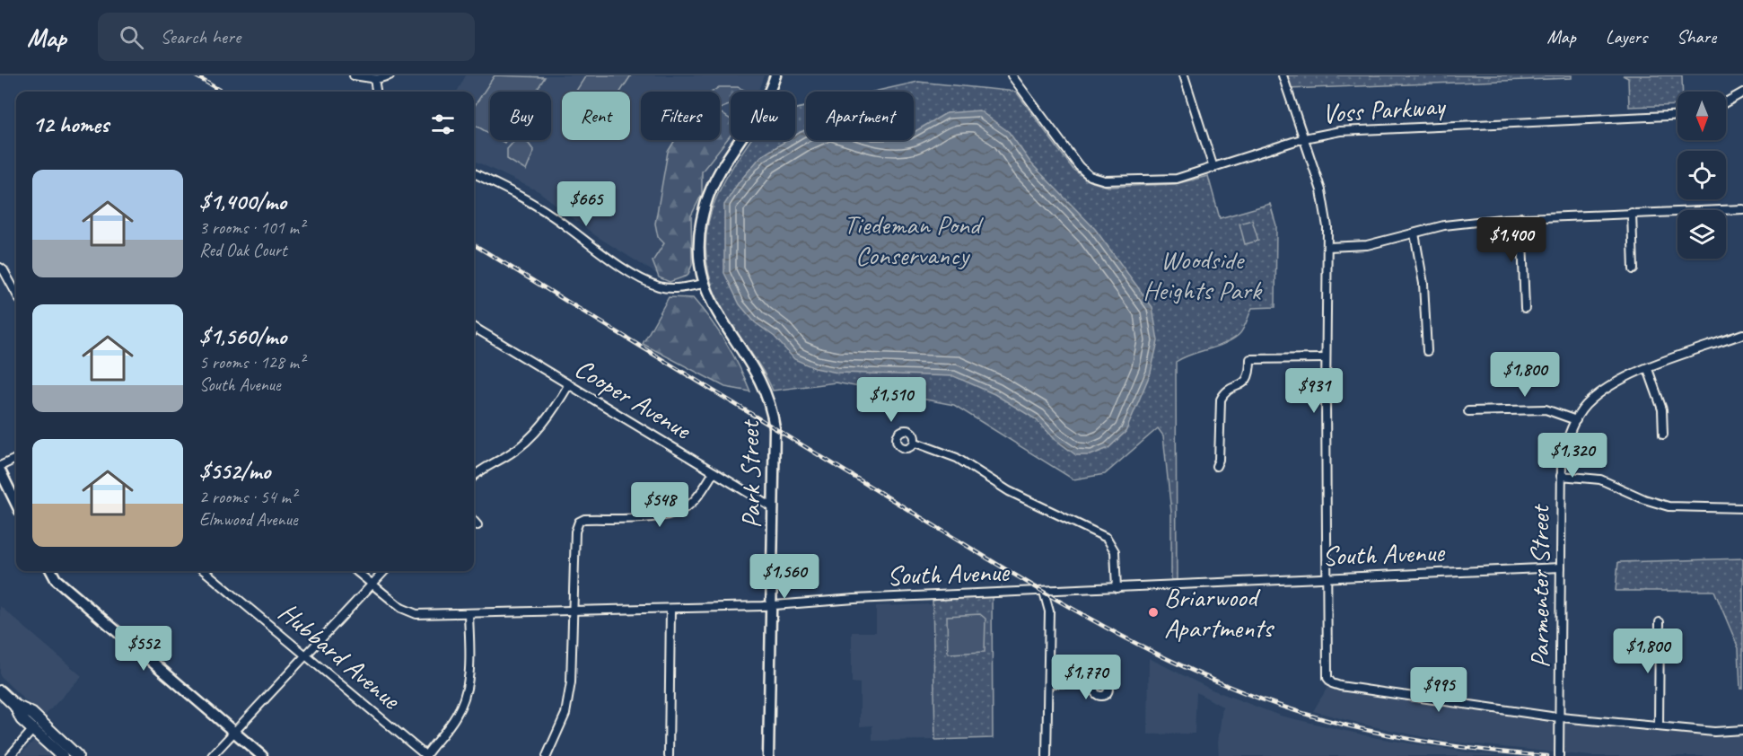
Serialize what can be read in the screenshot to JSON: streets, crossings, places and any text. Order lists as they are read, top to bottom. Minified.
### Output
{"streets":{"main road":["Park Street"],"street":["Voss Parkway","Cooper Avenue","South Avenue","Parmenter Street","Hubbard Avenue"]},"crossings":[["Cooper Avenue","Park Street"],["Park Street","South Avenue"],["South Avenue","Parmenter Street"]],"parks":["Tiedeman Pond Conservancy","Woodside Heights Park"],"places":["Briarwood Apartments"],"north":"bottom","page":{"header":"Map","search":"Search here","nav":["Map","Layers","Share"],"chip":["Buy","Rent","Filters","New","Apartment"],"heading":"12 homes","list":[{"name":"$1,400/mo","note":"3 rooms · 101 m² · Red Oak Court"},{"name":"$1,560/mo","note":"5 rooms · 128 m² · South Avenue"},{"name":"$552/mo","note":"2 rooms · 54 m² · Elmwood Avenue"}],"price":["$665","$1,400","$1,800","$931","$1,510","$1,320","$548","$1,560","$552","$1,800","$1,770","$995"]}}
